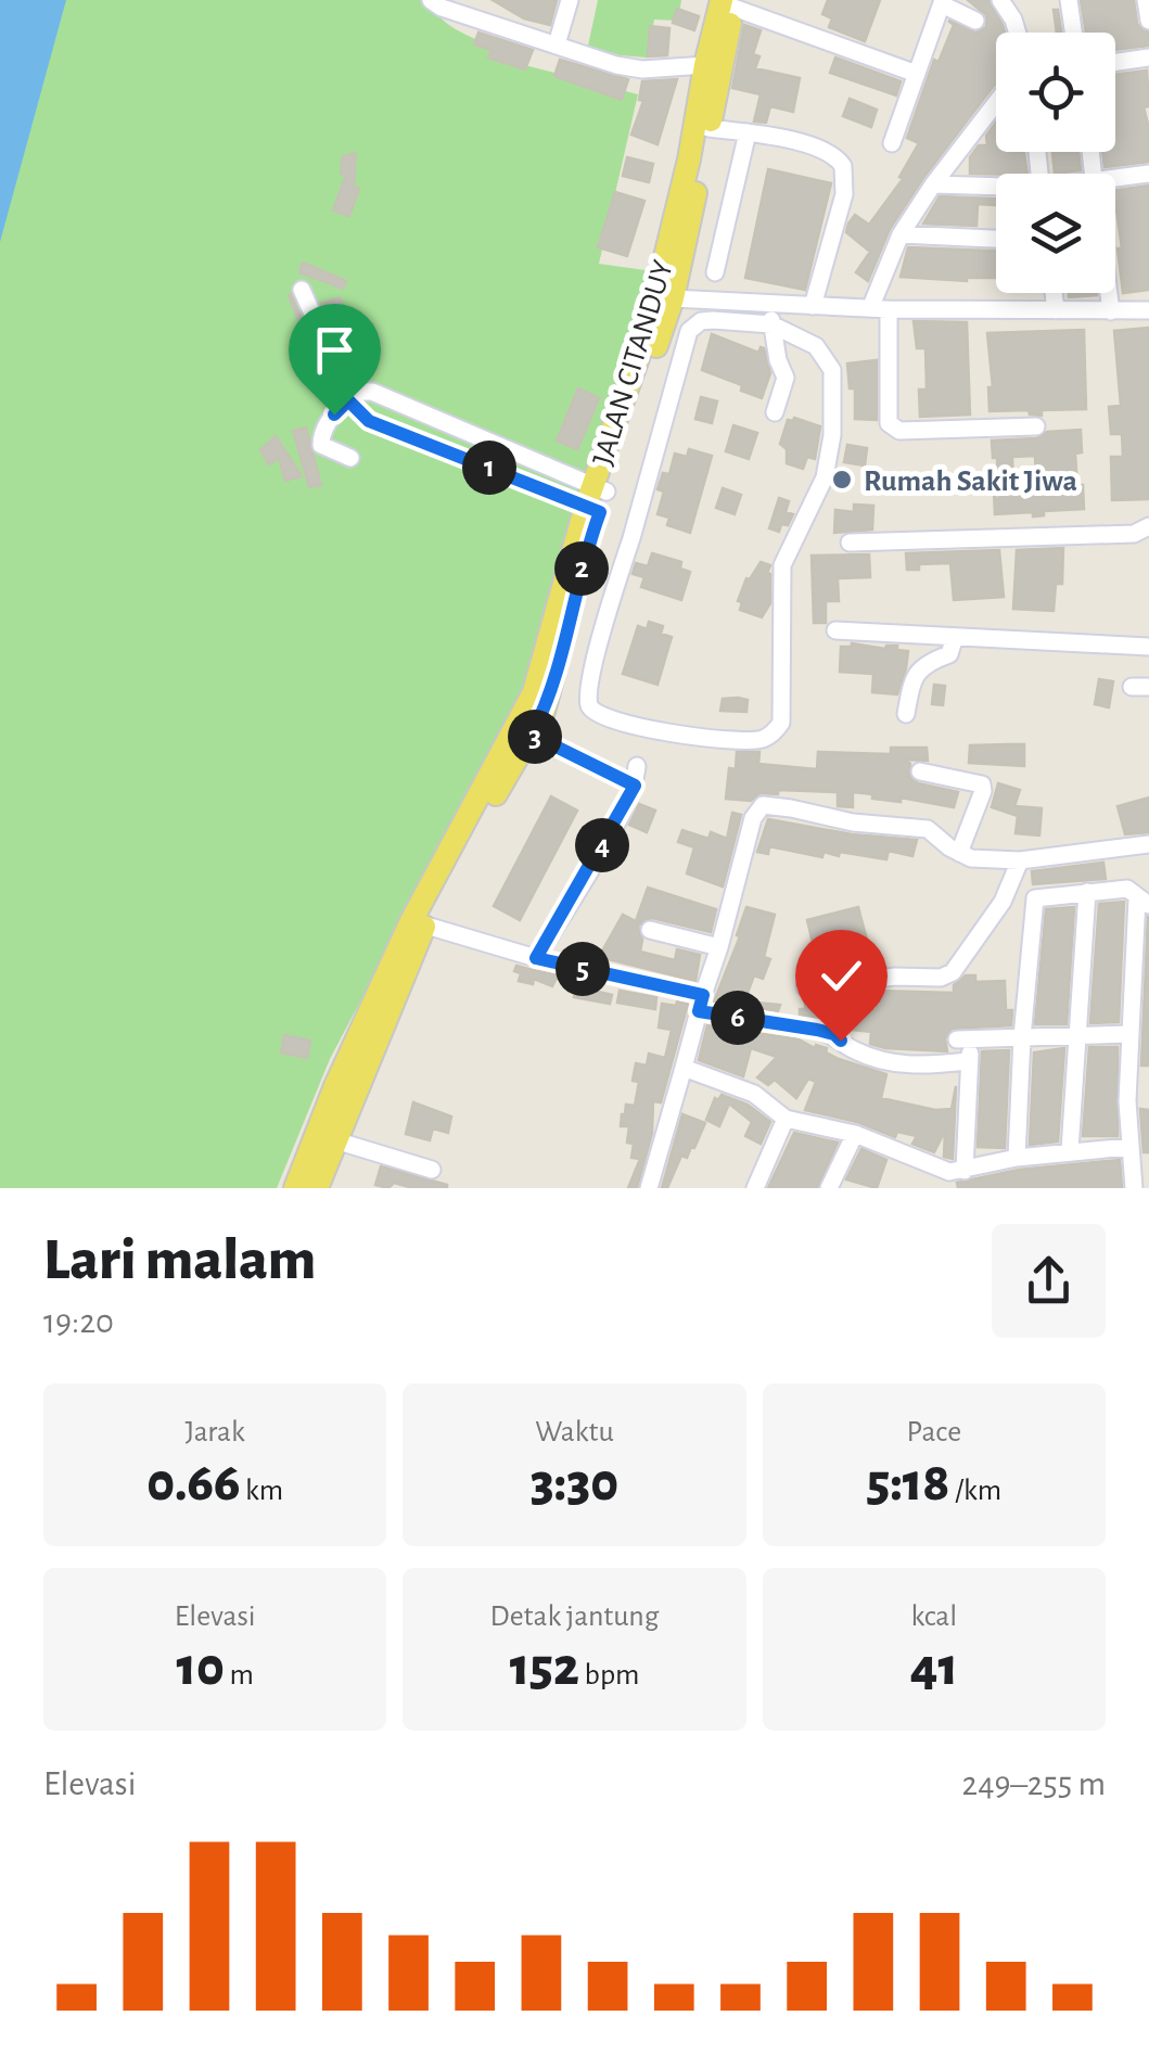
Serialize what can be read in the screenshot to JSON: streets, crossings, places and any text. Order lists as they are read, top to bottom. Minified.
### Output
{"streets":{"main road":["JALAN CITANDUY"]},"places":["Rumah Sakit Jiwa"],"page":{"pins":["1","2","3","4","5","6"],"heading":["Lari malam","19:20"],"stats":[["Jarak","0.66 km"],["Waktu","3:30"],["Pace","5:18 /km"],["Elevasi","10 m"],["Detak jantung","152 bpm"],["kcal","41"]],"chart":["Elevasi","249–255 m"]}}
